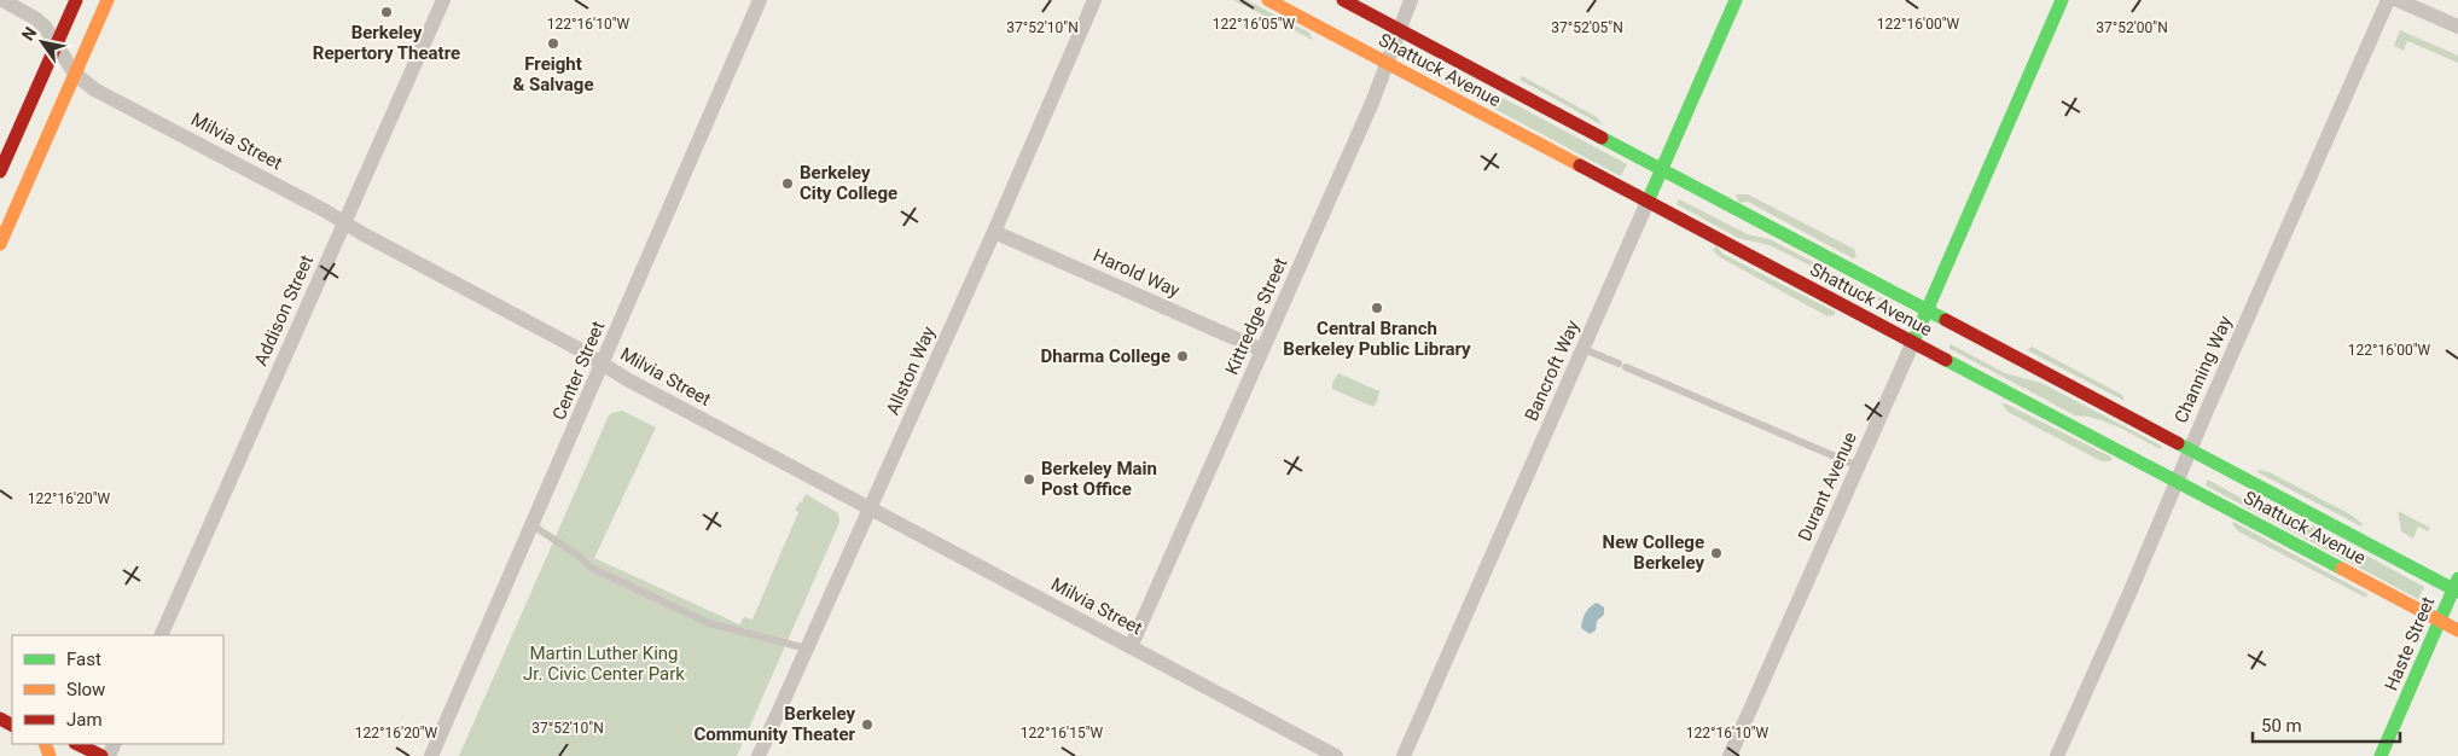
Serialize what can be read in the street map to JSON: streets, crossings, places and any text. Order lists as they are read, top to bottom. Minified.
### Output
{"streets":{"main road":["Shattuck Avenue","Bancroft Way","Durant Avenue","Haste Street"],"street":["Milvia Street","Harold Way","Addison Street","Kittredge Street","Channing Way","Center Street","Allston Way"]},"crossings":[["Shattuck Avenue","Kittredge Street"],["Shattuck Avenue","Channing Way"],["Shattuck Avenue","Bancroft Way"],["Shattuck Avenue","Durant Avenue"],["Shattuck Avenue","Haste Street"],["Milvia Street","Addison Street"],["Milvia Street","Kittredge Street"],["Milvia Street","Center Street"],["Milvia Street","Allston Way"],["Harold Way","Kittredge Street"],["Harold Way","Allston Way"]],"parks":["Martin Luther King Jr. Civic Center Park"],"places":["Berkeley Repertory Theatre","Freight & Salvage","Berkeley City College","Central Branch Berkeley Public Library","Dharma College","Berkeley Main Post Office","New College Berkeley","Berkeley Community Theater"],"legend":["Fast","Slow","Jam"],"scale_bar":"50 m","north":"top left","coordinates":["122°16'10\"W","122°16'05\"W","122°16'00\"W","37°52'05\"N","37°52'10\"N","37°52'00\"N","122°16'20\"W","122°16'15\"W"]}
